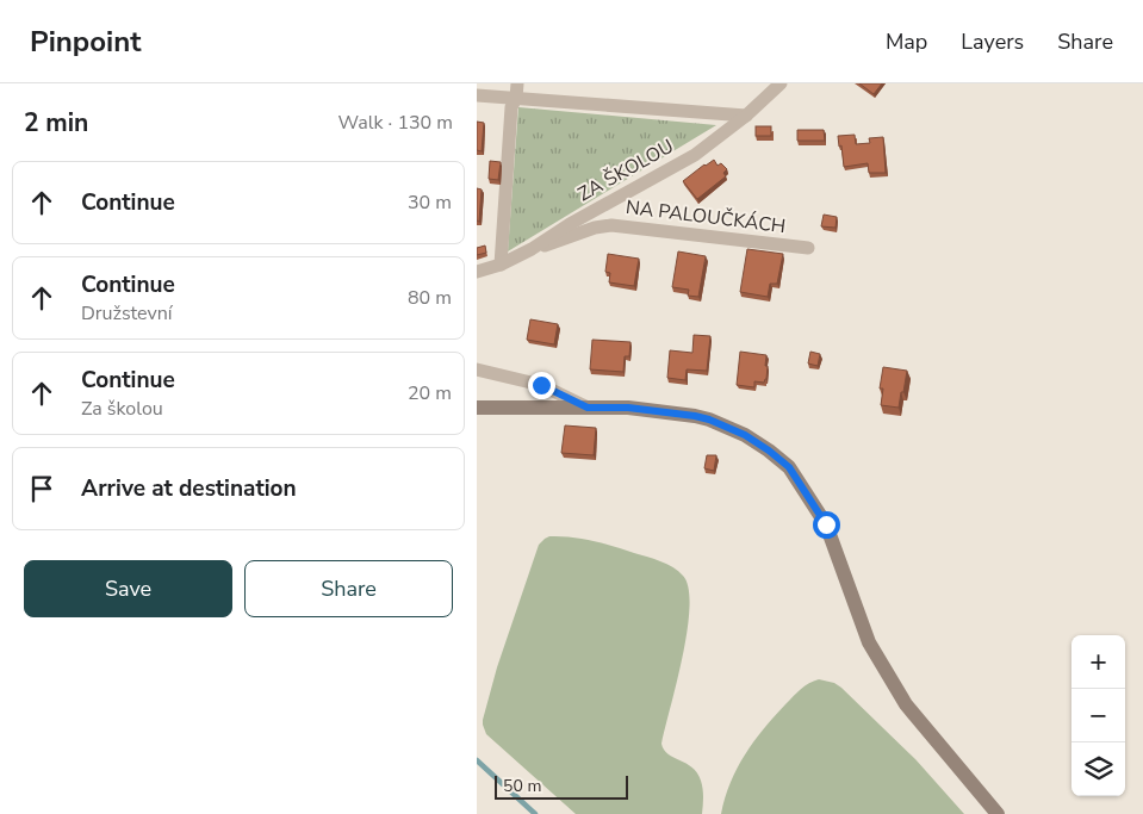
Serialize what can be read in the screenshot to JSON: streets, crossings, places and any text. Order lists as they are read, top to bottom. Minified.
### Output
{"streets":{"street":["ZA ŠKOLOU","NA PALOUČKÁCH"]},"crossings":[["ZA ŠKOLOU","NA PALOUČKÁCH"]],"scale_bar":"50 m","page":{"header":"Pinpoint","nav":["Map","Layers","Share"],"heading":["2 min","Walk · 130 m"],"list":[["Continue","30 m"],["Continue","Družstevní","80 m"],["Continue","Za školou","20 m"],"Arrive at destination"],"buttons":["Save","Share"],"map_buttons":["+","−"],"scale":"50 m"}}
